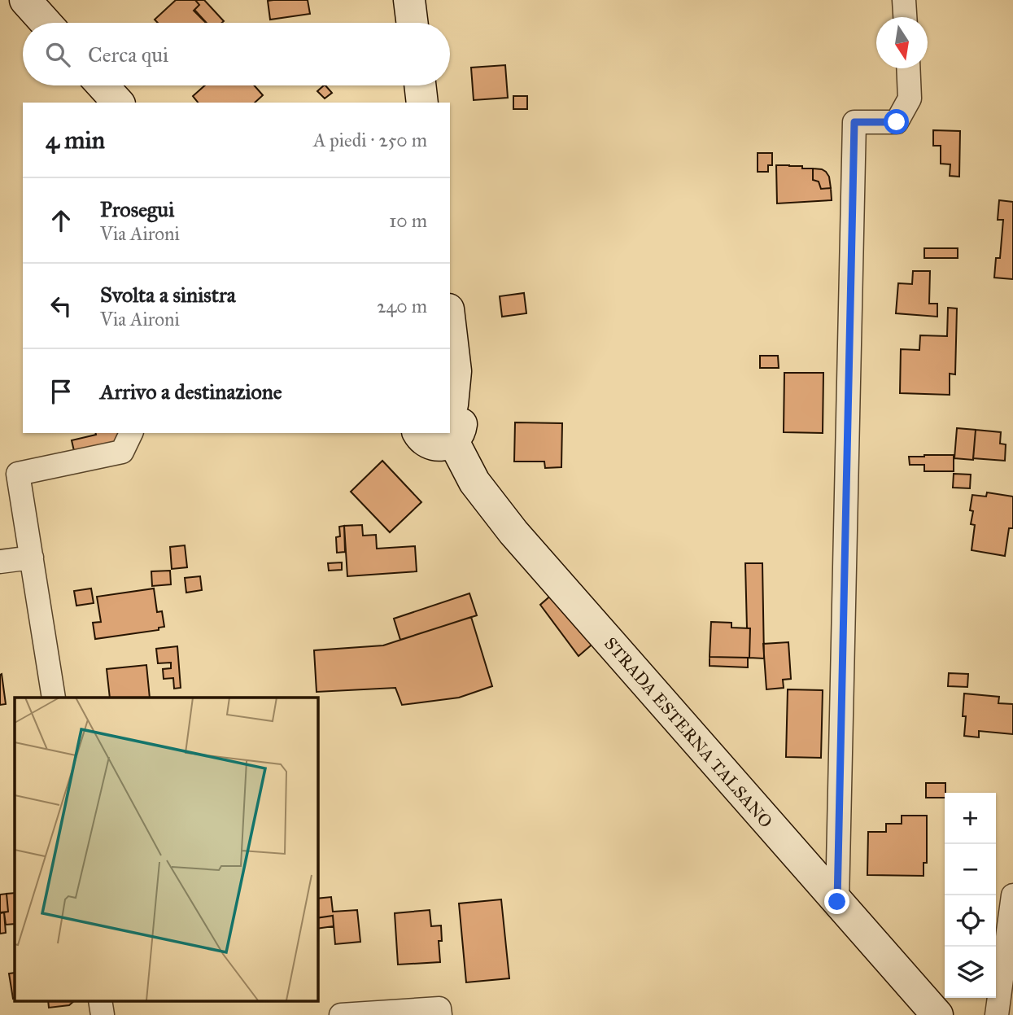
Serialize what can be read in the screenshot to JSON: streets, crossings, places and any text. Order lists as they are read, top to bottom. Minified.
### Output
{"streets":{"street":["STRADA ESTERNA TALSANO"]},"north":"bottom","page":{"search":"Cerca qui","heading":["4 min","A piedi · 250 m"],"list":[["Prosegui","Via Aironi","10 m"],["Svolta a sinistra","Via Aironi","240 m"],"Arrivo a destinazione"],"map_buttons":["+","−"]}}
